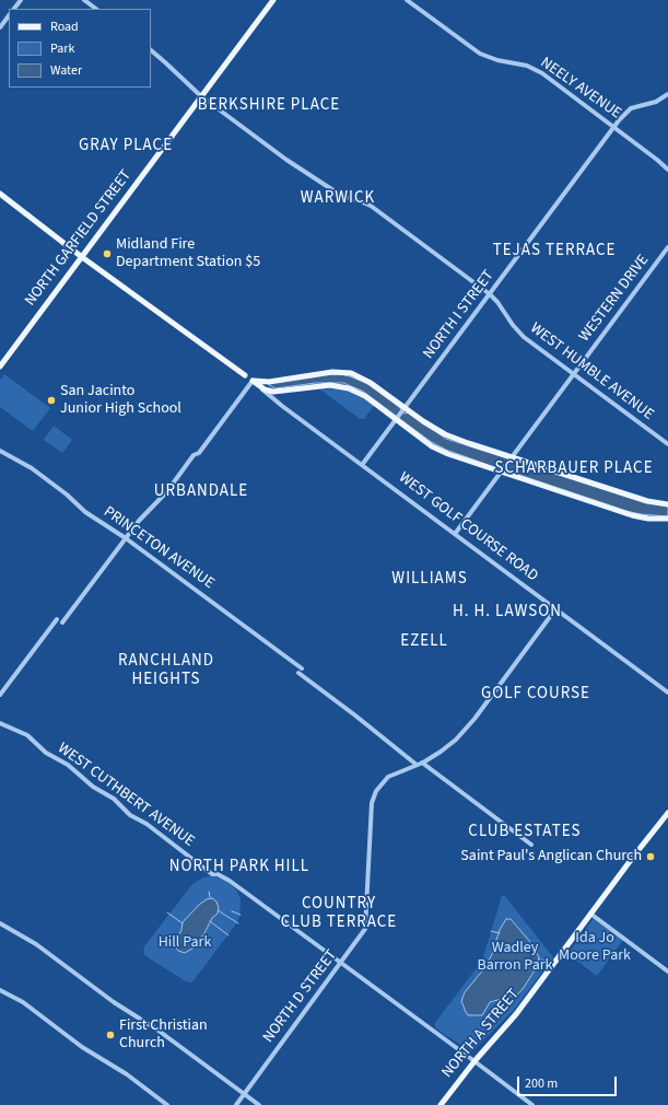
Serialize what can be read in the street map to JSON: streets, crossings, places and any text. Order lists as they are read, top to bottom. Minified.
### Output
{"streets":{"main road":["NORTH GARFIELD STREET","NORTH A STREET"],"street":["NEELY AVENUE","WESTERN DRIVE","NORTH I STREET","WEST HUMBLE AVENUE","WEST GOLF COURSE ROAD","PRINCETON AVENUE","WEST CUTHBERT AVENUE","NORTH D STREET"]},"crossings":[["NEELY AVENUE","NORTH I STREET"],["NORTH GARFIELD STREET","WEST HUMBLE AVENUE"],["WESTERN DRIVE","WEST HUMBLE AVENUE"],["WESTERN DRIVE","WEST GOLF COURSE ROAD"],["NORTH I STREET","WEST HUMBLE AVENUE"],["NORTH I STREET","WEST GOLF COURSE ROAD"],["WEST GOLF COURSE ROAD","NORTH D STREET"],["PRINCETON AVENUE","NORTH D STREET"],["WEST CUTHBERT AVENUE","NORTH D STREET"],["WEST CUTHBERT AVENUE","NORTH A STREET"]],"districts":["BERKSHIRE PLACE","GRAY PLACE","WARWICK","TEJAS TERRACE","SCHARBAUER PLACE","URBANDALE","WILLIAMS","H. H. LAWSON","EZELL","RANCHLAND HEIGHTS","GOLF COURSE","CLUB ESTATES","NORTH PARK HILL","COUNTRY CLUB TERRACE"],"parks":["Ida Jo Moore Park","Hill Park","Wadley Barron Park"],"places":["Midland Fire Department Station $5","San Jacinto Junior High School","Saint Paul's Anglican Church","First Christian Church"],"legend":["Road","Park","Water"],"scale_bar":"200 m"}
